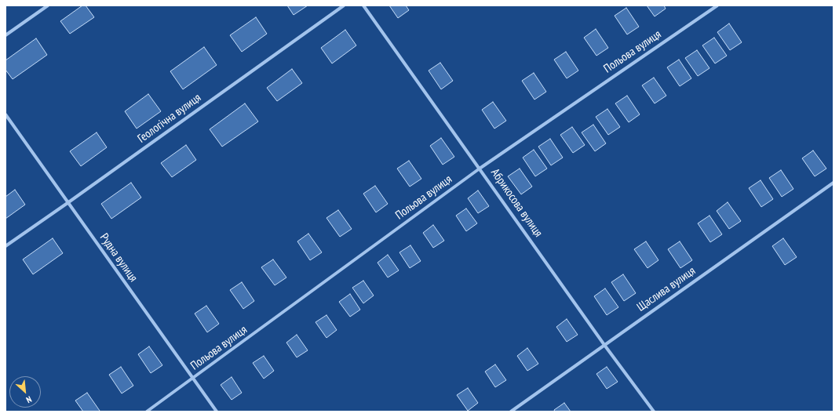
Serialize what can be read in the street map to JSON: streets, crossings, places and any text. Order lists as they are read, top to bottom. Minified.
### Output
{"streets":{"street":["Польова вулиця","Геологічна вулиця","Абрикосова вулиця","Рудна вулиця","Щаслива вулиця"]},"crossings":[["Польова вулиця","Абрикосова вулиця"],["Польова вулиця","Рудна вулиця"],["Геологічна вулиця","Рудна вулиця"],["Абрикосова вулиця","Щаслива вулиця"]],"north":"bottom right"}
